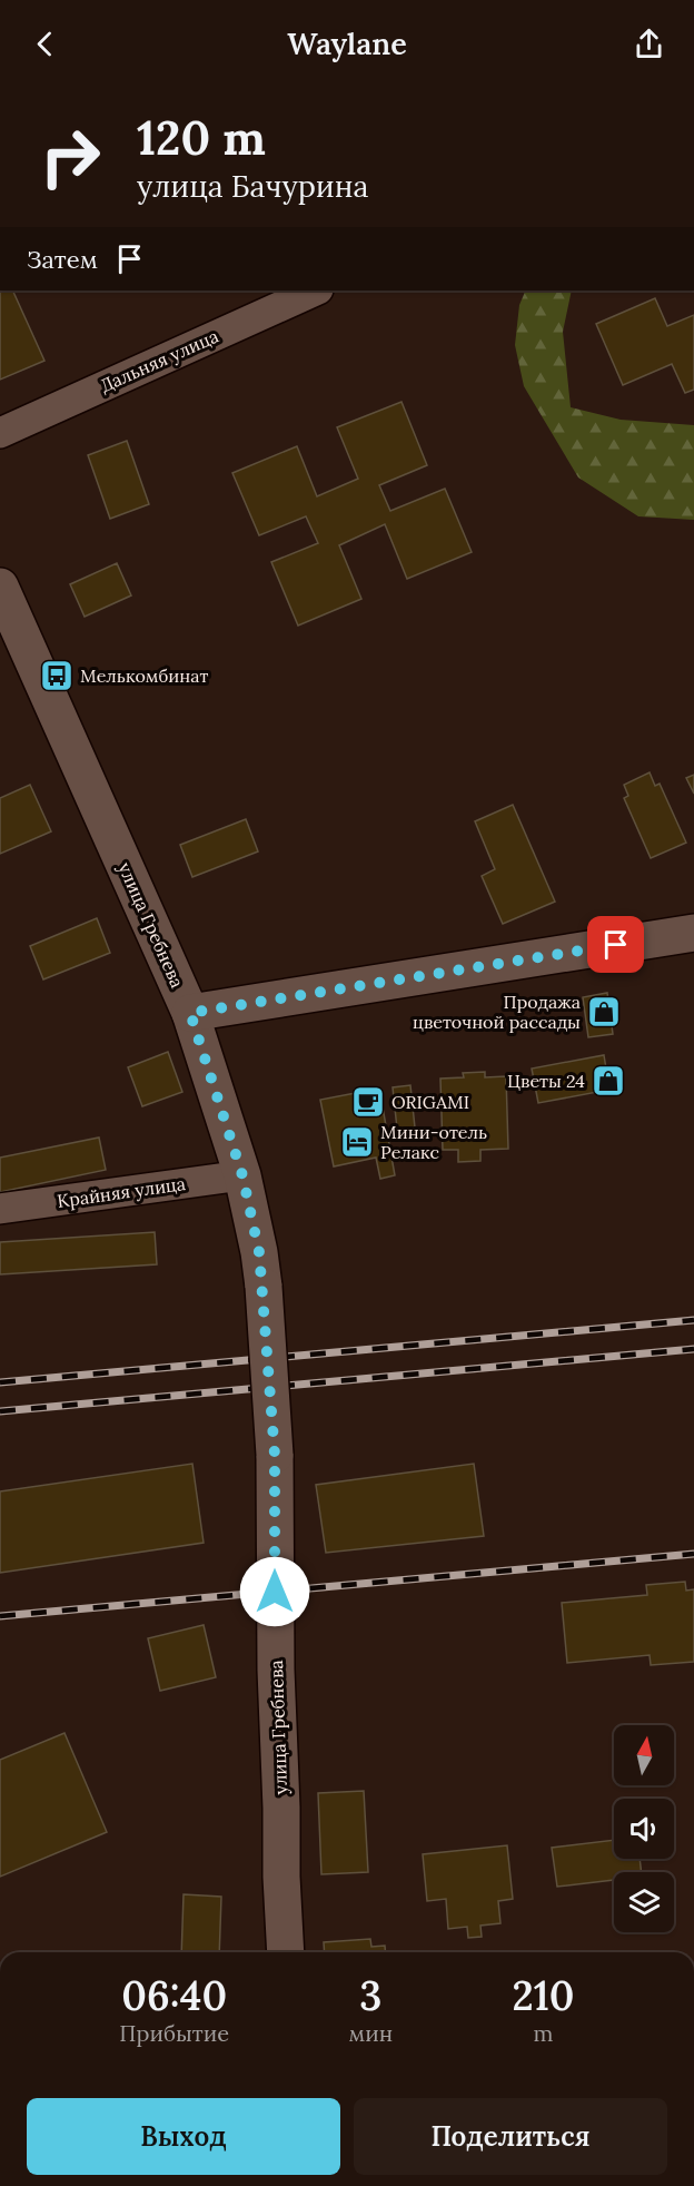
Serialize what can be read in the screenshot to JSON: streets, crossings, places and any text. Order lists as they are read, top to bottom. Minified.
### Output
{"streets":{"street":["Дальняя улица","улица Гребнева","Крайняя улица"]},"crossings":[["улица Гребнева","Крайняя улица"]],"places":{"bus stop":["Мелькомбинат"],"shop":["Продажа цветочной рассады","Цветы 24"],"cafe":["ORIGAMI"],"hotel":["Мини-отель Релакс"]},"north":"top","page":{"header":"Waylane","turn":["120 m","улица Бачурина"],"then":"Затем","eta":["06:40","Прибытие","3","мин","210","m"],"buttons":["Выход","Поделиться"]}}
